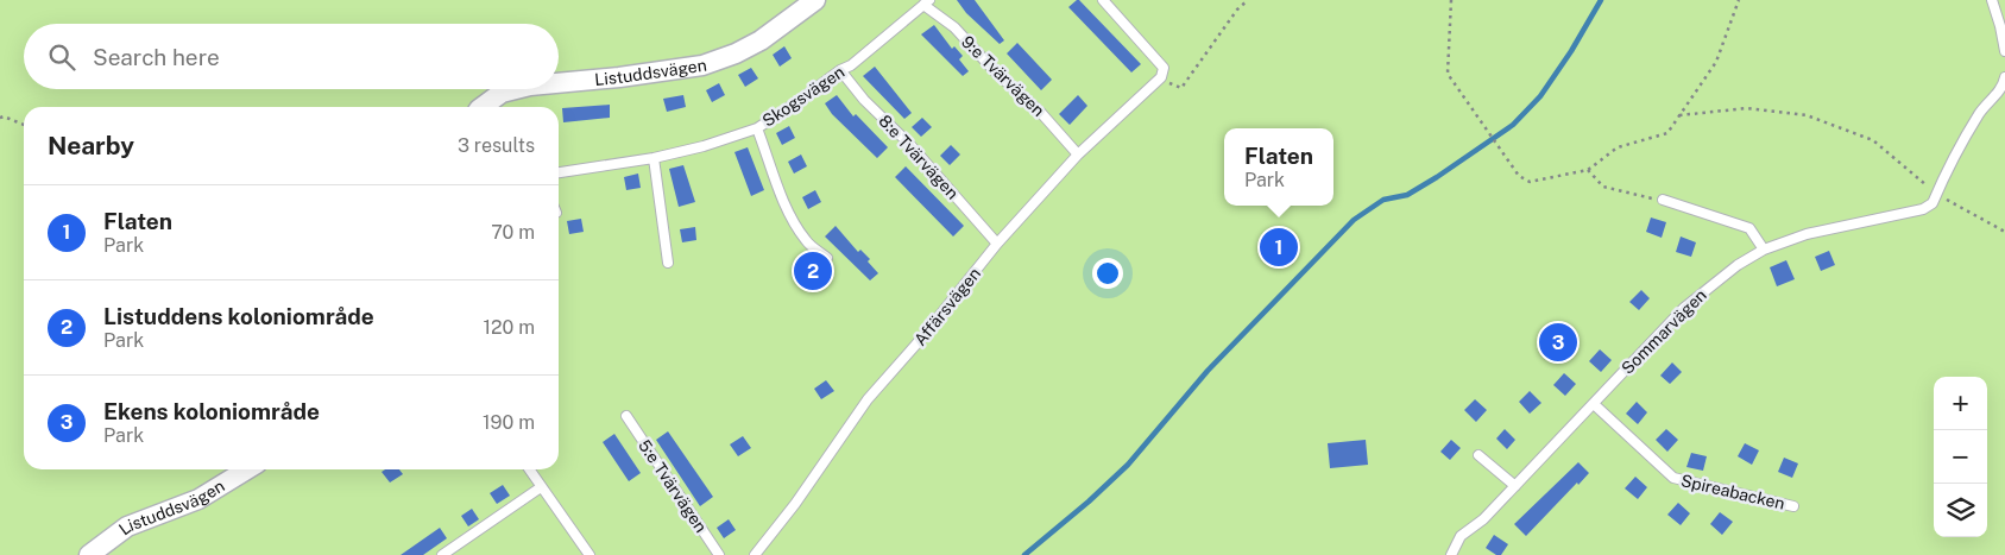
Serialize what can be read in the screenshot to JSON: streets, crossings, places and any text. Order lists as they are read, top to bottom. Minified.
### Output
{"streets":{"street":["Listuddsvägen"],"lane":["9:e Tvärvägen","Skogsvägen","8:e Tvärvägen","Affärsvägen","Sommarvägen","5:e Tvärvägen","Spireabacken"]},"crossings":[["9:e Tvärvägen","Skogsvägen"],["9:e Tvärvägen","Affärsvägen"],["Skogsvägen","8:e Tvärvägen"],["8:e Tvärvägen","Affärsvägen"],["Sommarvägen","Spireabacken"]],"page":{"search":"Search here","heading":["Nearby","3 results"],"popup":["Flaten","Park"],"list":[{"mark":"1","name":"Flaten","note":"Park","value":"70 m"},{"mark":"2","name":"Listuddens koloniområde","note":"Park","value":"120 m"},{"mark":"3","name":"Ekens koloniområde","note":"Park","value":"190 m"}],"pins":["1","2","3"],"map_buttons":["+","−"]}}
